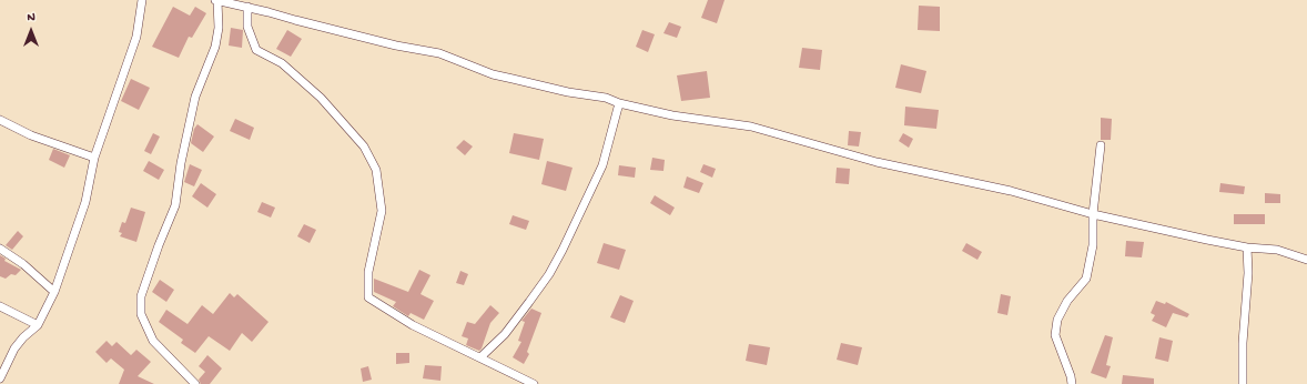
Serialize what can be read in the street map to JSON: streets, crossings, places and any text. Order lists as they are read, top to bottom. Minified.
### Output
{"north":"top"}
